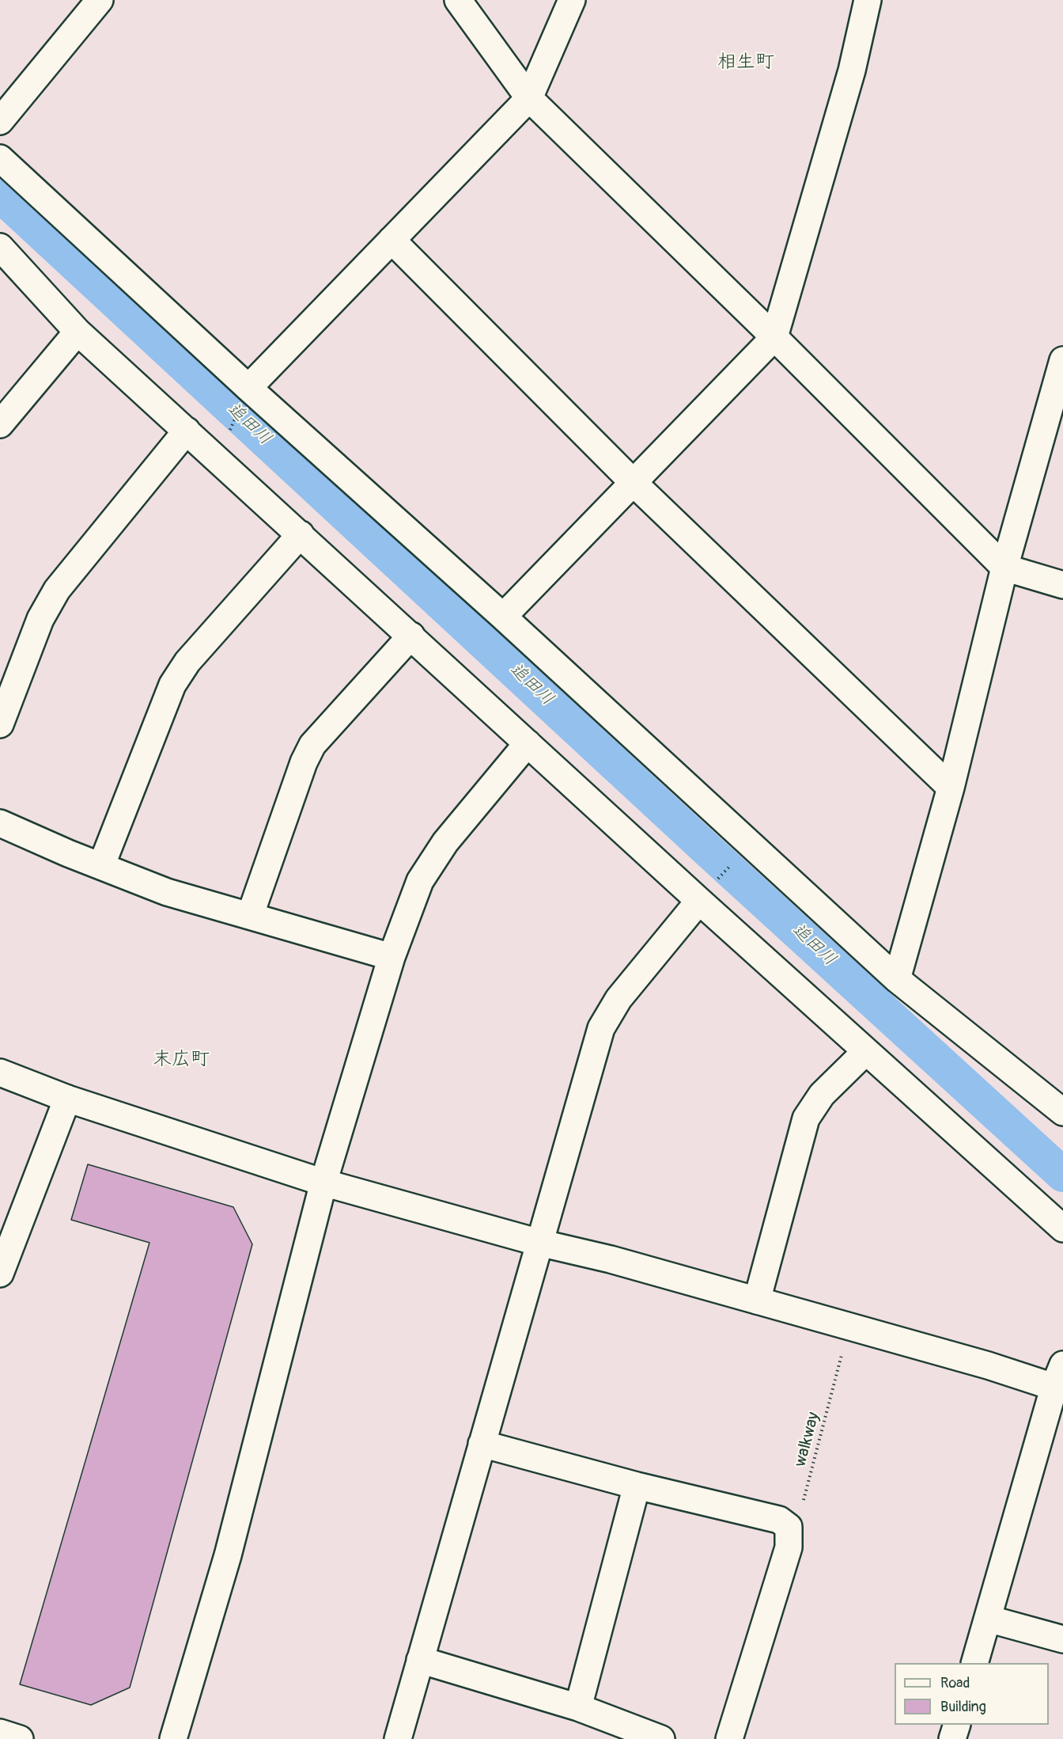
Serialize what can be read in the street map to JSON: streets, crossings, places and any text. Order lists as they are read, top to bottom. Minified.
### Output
{"streets":{"path":["walkway"]},"districts":["相生町","末広町"],"water":["追田川"],"legend":["Road","Building"]}
